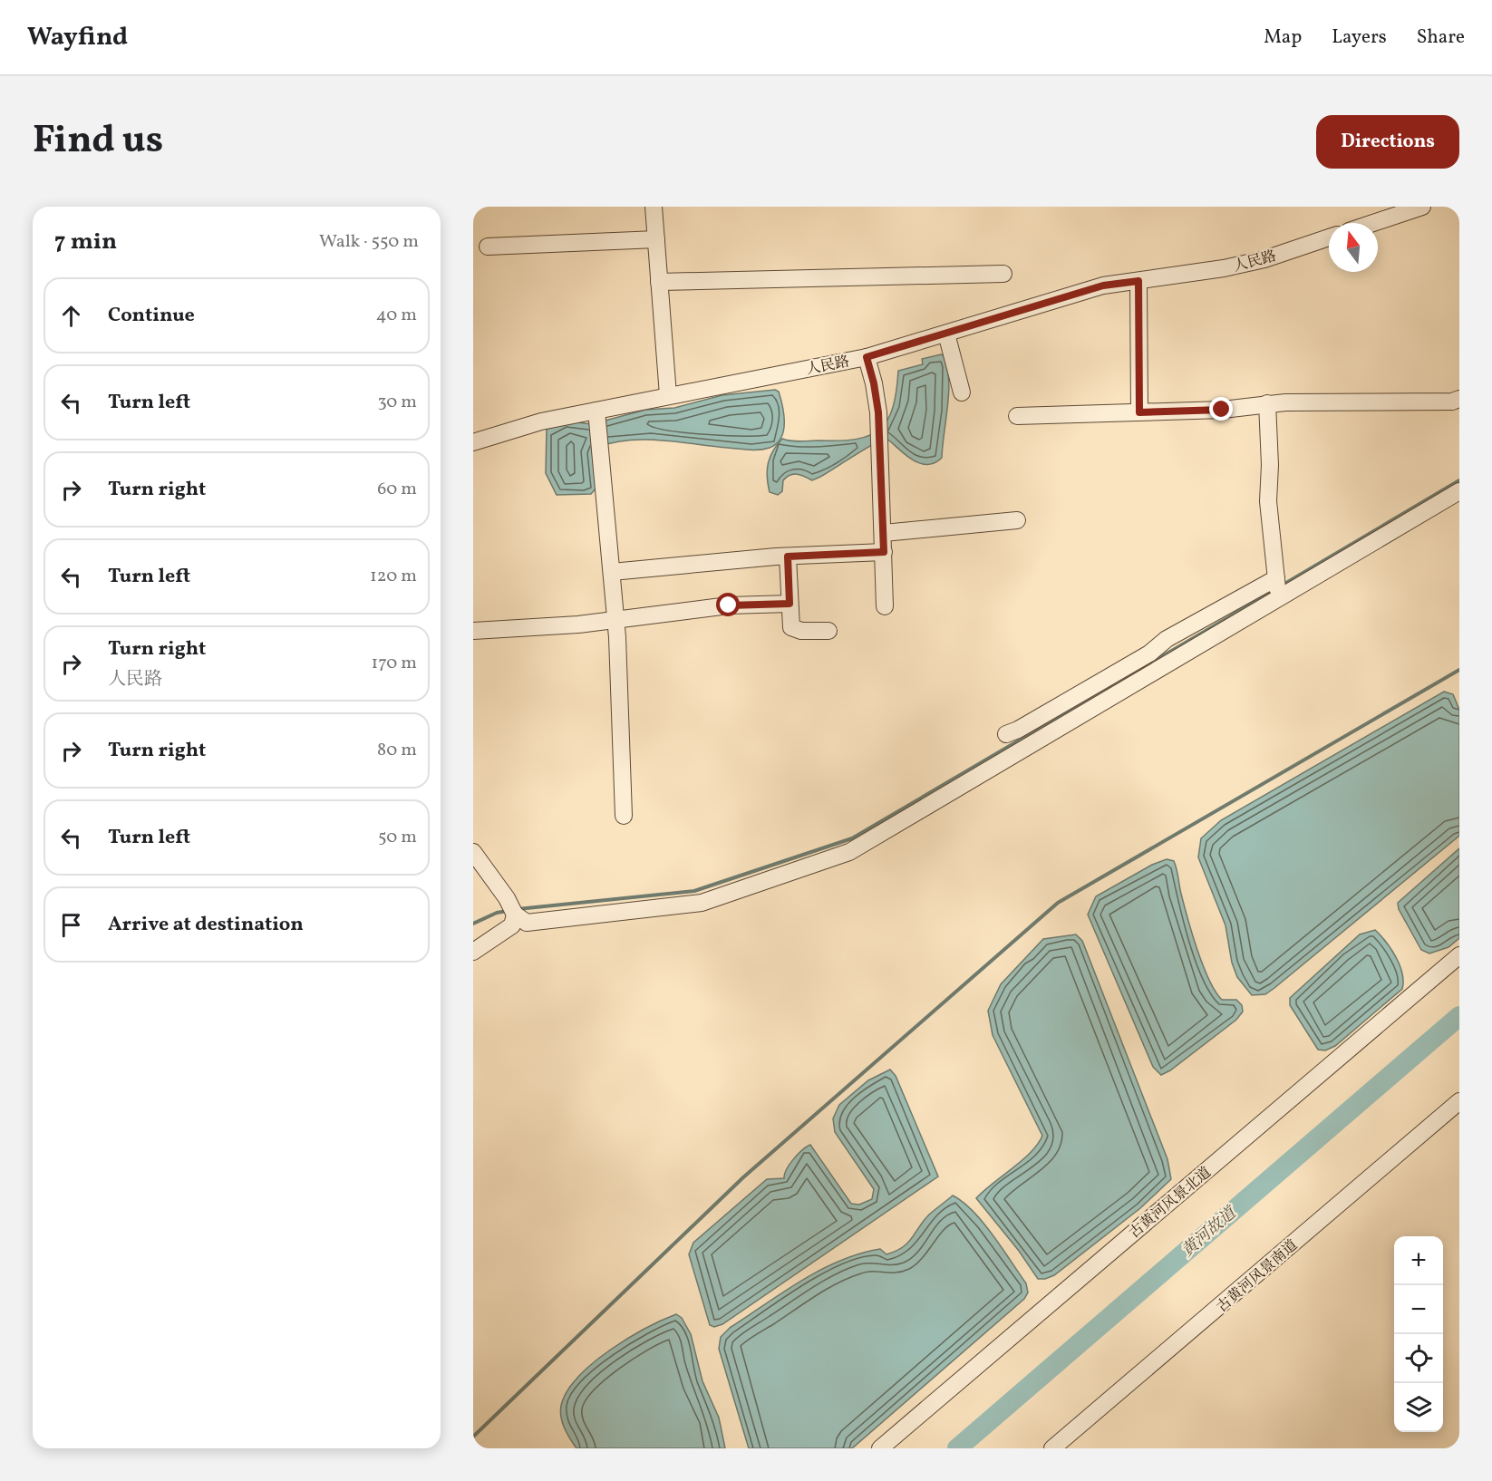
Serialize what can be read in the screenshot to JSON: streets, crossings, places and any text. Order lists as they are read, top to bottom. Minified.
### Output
{"streets":{"street":["人民路","古黄河风景北道","古黄河风景南道"]},"water":["黄河故道"],"north":"top","page":{"header":"Wayfind","nav":["Map","Layers","Share"],"title":"Find us","buttons":"Directions","heading":["7 min","Walk · 550 m"],"list":[["Continue","40 m"],["Turn left","30 m"],["Turn right","60 m"],["Turn left","120 m"],["Turn right","人民路","170 m"],["Turn right","80 m"],["Turn left","50 m"],"Arrive at destination"],"map_buttons":["+","−"]}}
